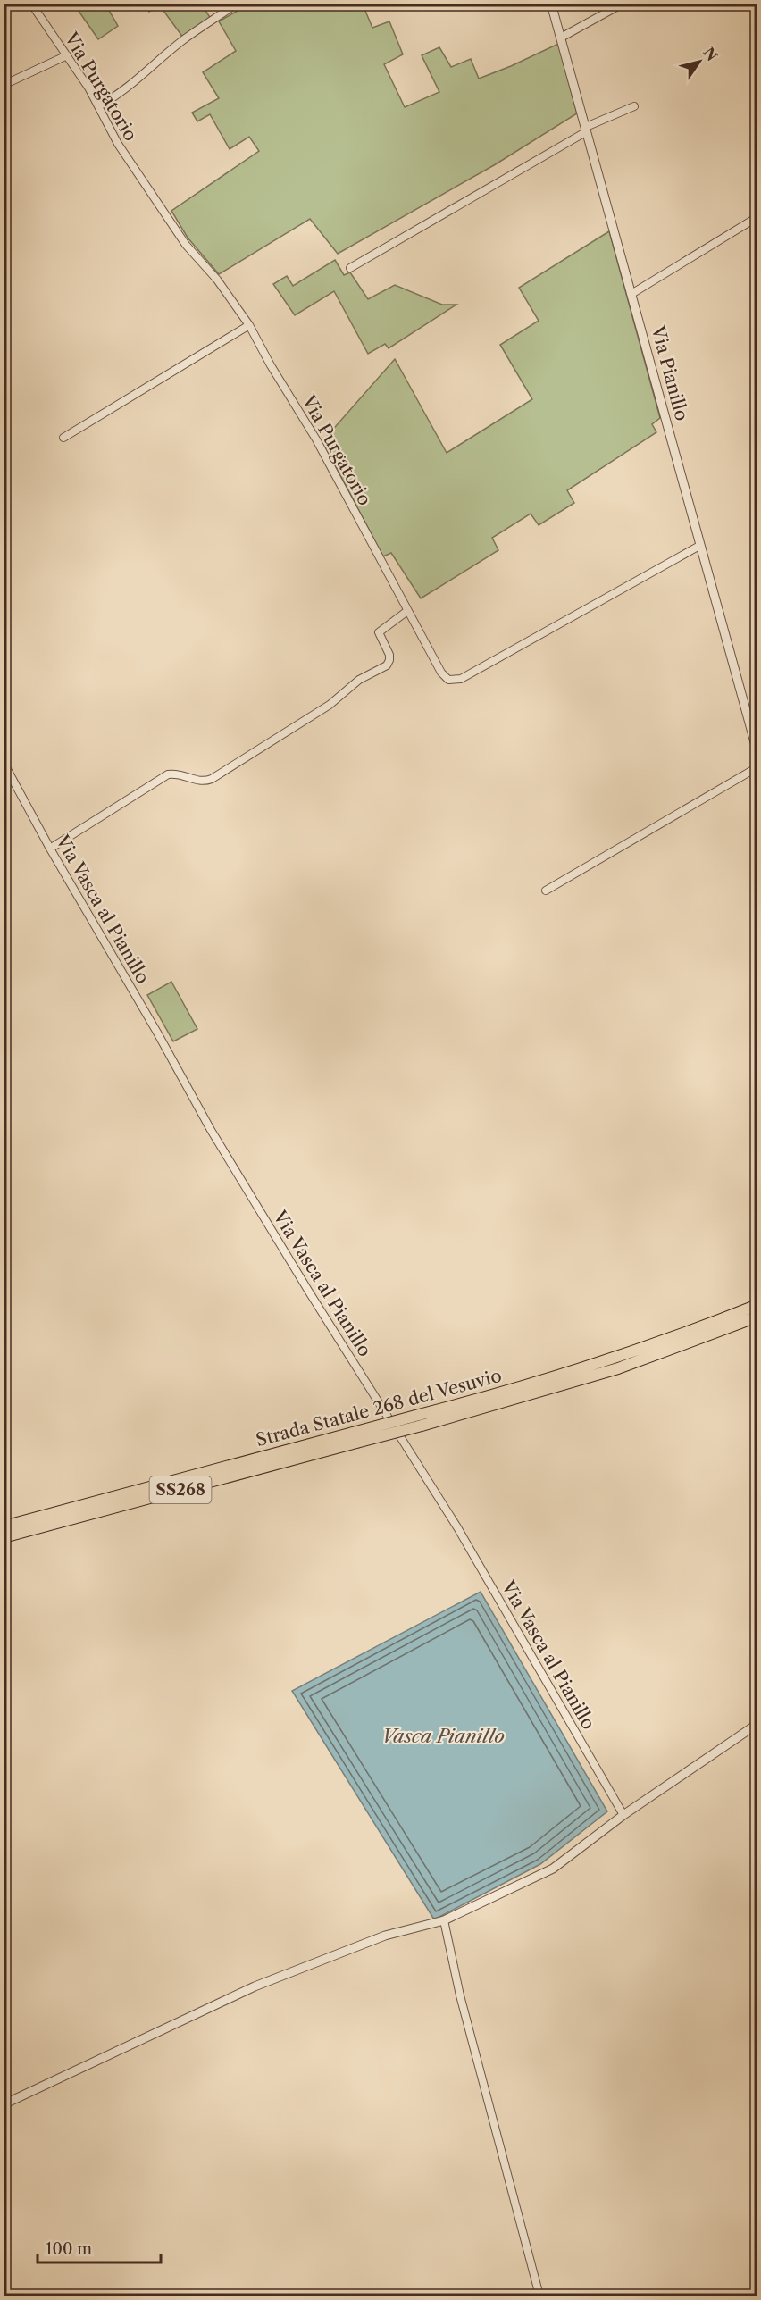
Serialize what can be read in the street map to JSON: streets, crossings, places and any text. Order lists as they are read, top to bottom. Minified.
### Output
{"streets":{"highway":["Strada Statale 268 del Vesuvio","SS268"],"street":["Via Purgatorio","Via Pianillo","Via Vasca al Pianillo"]},"crossings":[["Via Purgatorio","Via Pianillo"]],"water":["Vasca Pianillo"],"scale_bar":"100 m","north":"top right"}
